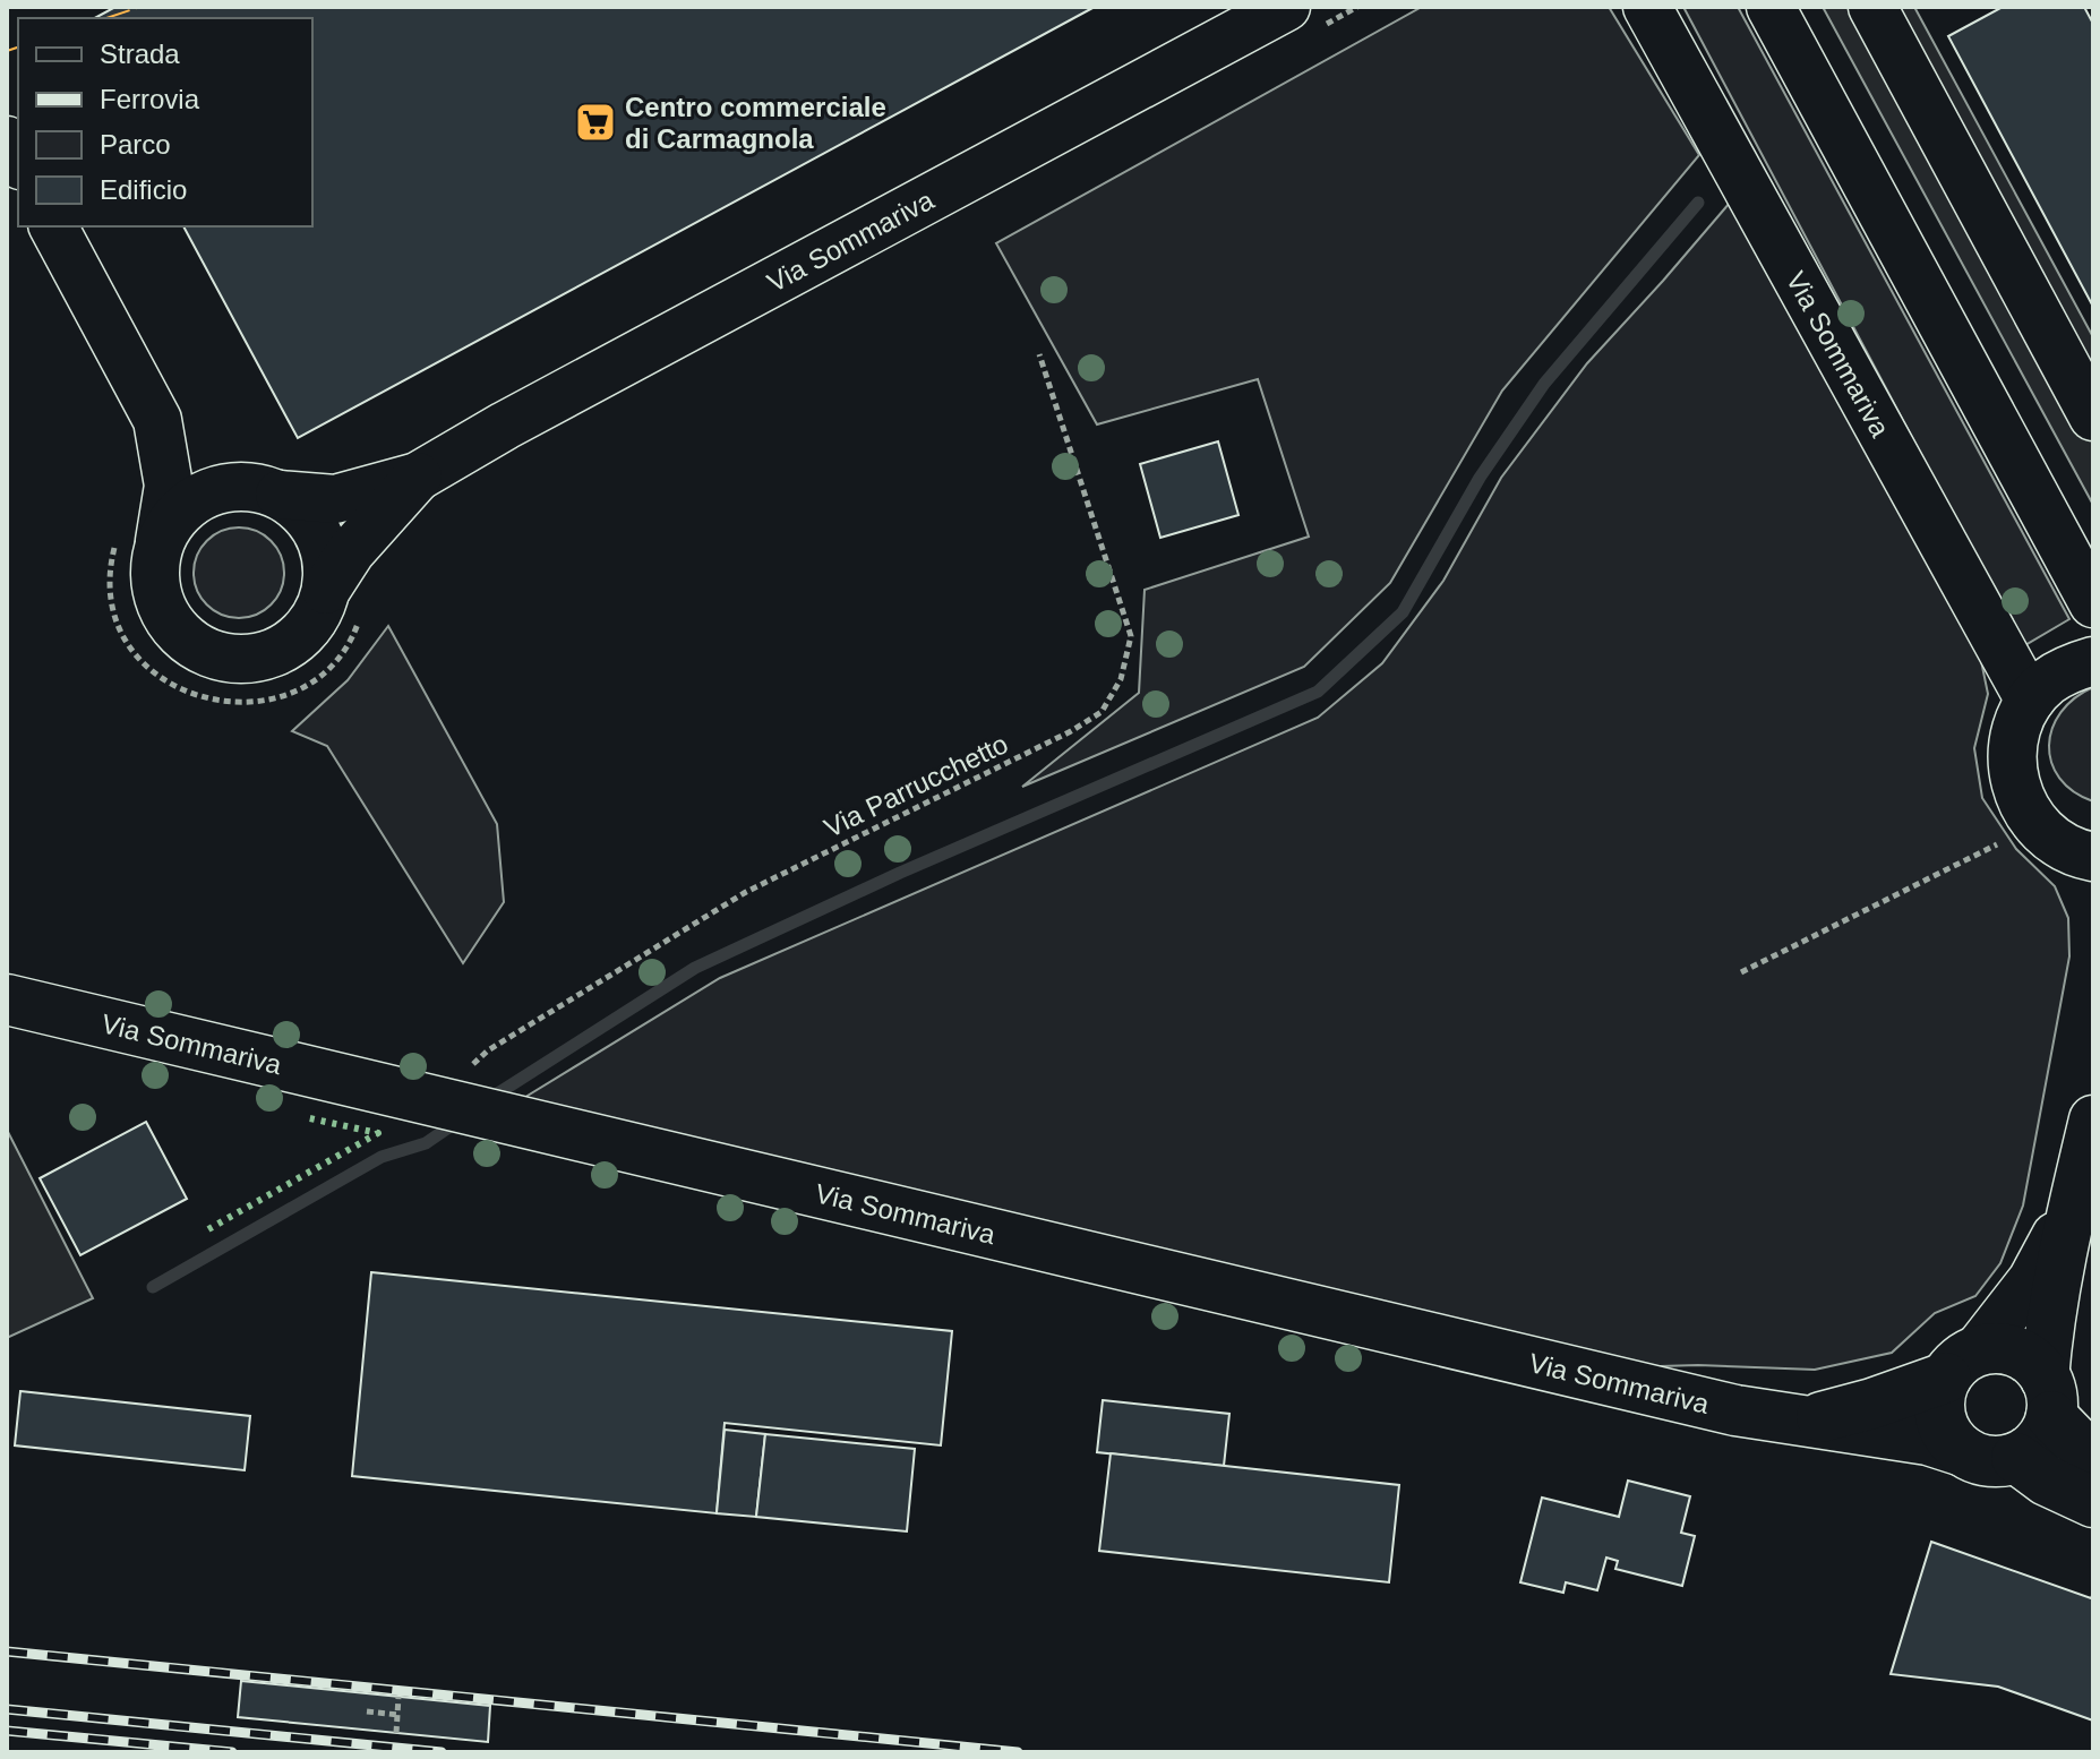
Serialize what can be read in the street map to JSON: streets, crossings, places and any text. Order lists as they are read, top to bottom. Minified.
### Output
{"streets":{"main road":["Via Sommariva"],"path":["Via Parrucchetto"]},"crossings":[["Via Sommariva","Via Parrucchetto"]],"places":{"supermarket":["Centro commerciale di Carmagnola"]},"legend":["Strada","Ferrovia","Parco","Edificio"]}
